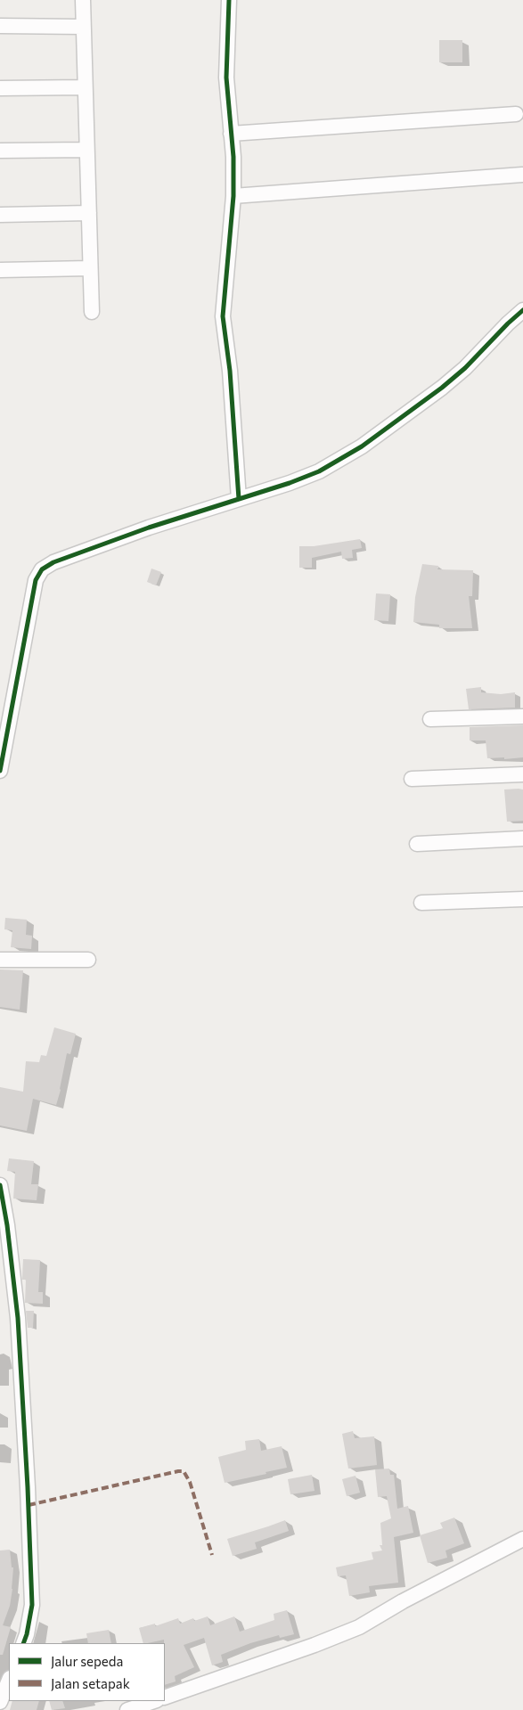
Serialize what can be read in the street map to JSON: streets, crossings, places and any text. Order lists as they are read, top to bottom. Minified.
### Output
{"legend":["Jalur sepeda","Jalan setapak"]}
